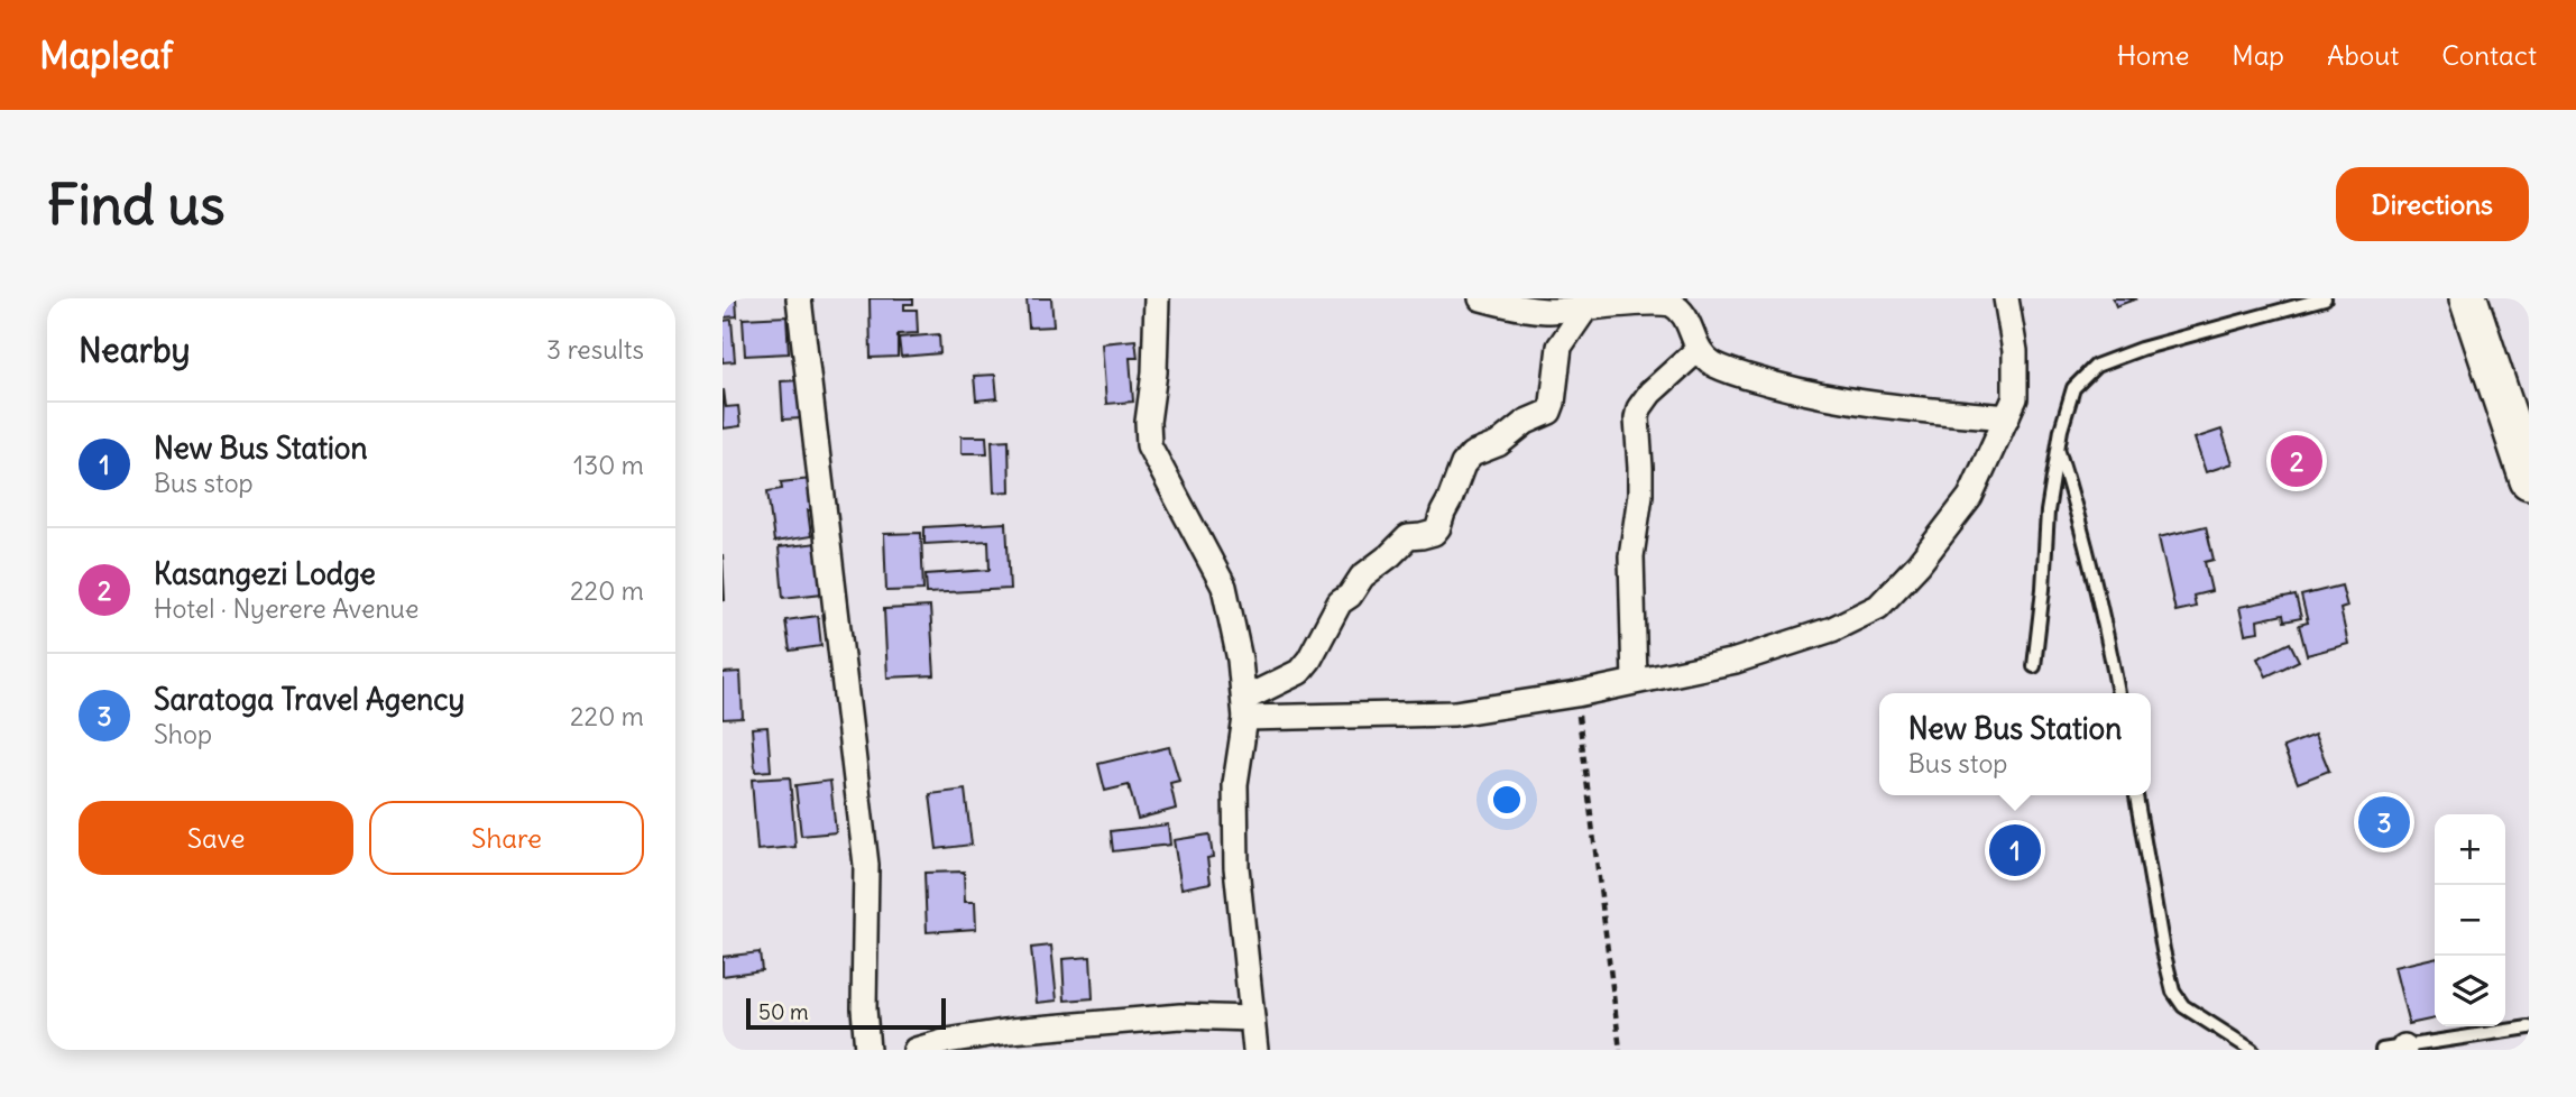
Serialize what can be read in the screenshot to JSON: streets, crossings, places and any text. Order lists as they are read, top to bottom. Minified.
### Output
{"scale_bar":"50 m","page":{"header":"Mapleaf","nav":["Home","Map","About","Contact"],"buttons":["Directions",["Save","Share"]],"title":"Find us","heading":["Nearby","3 results"],"list":[{"mark":"1","name":"New Bus Station","note":"Bus stop","value":"130 m"},{"mark":"2","name":"Kasangezi Lodge","note":"Hotel · Nyerere Avenue","value":"220 m"},{"mark":"3","name":"Saratoga Travel Agency","note":"Shop","value":"220 m"}],"pins":["2","3","1"],"popup":["New Bus Station","Bus stop"],"map_buttons":["+","−"],"scale":"50 m"}}
